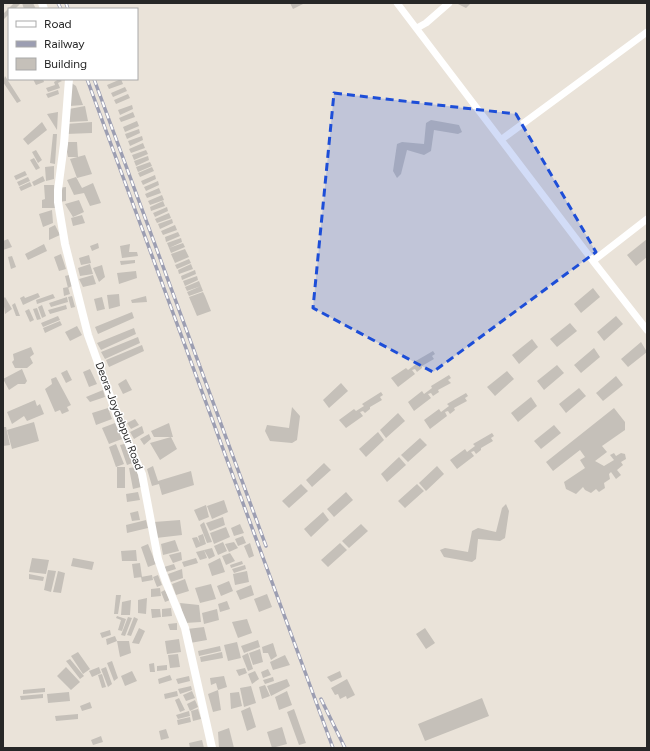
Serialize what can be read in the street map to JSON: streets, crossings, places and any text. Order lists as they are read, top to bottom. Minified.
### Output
{"streets":{"street":["Deora-Joydebpur Road"]},"legend":["Road","Railway","Building"]}
